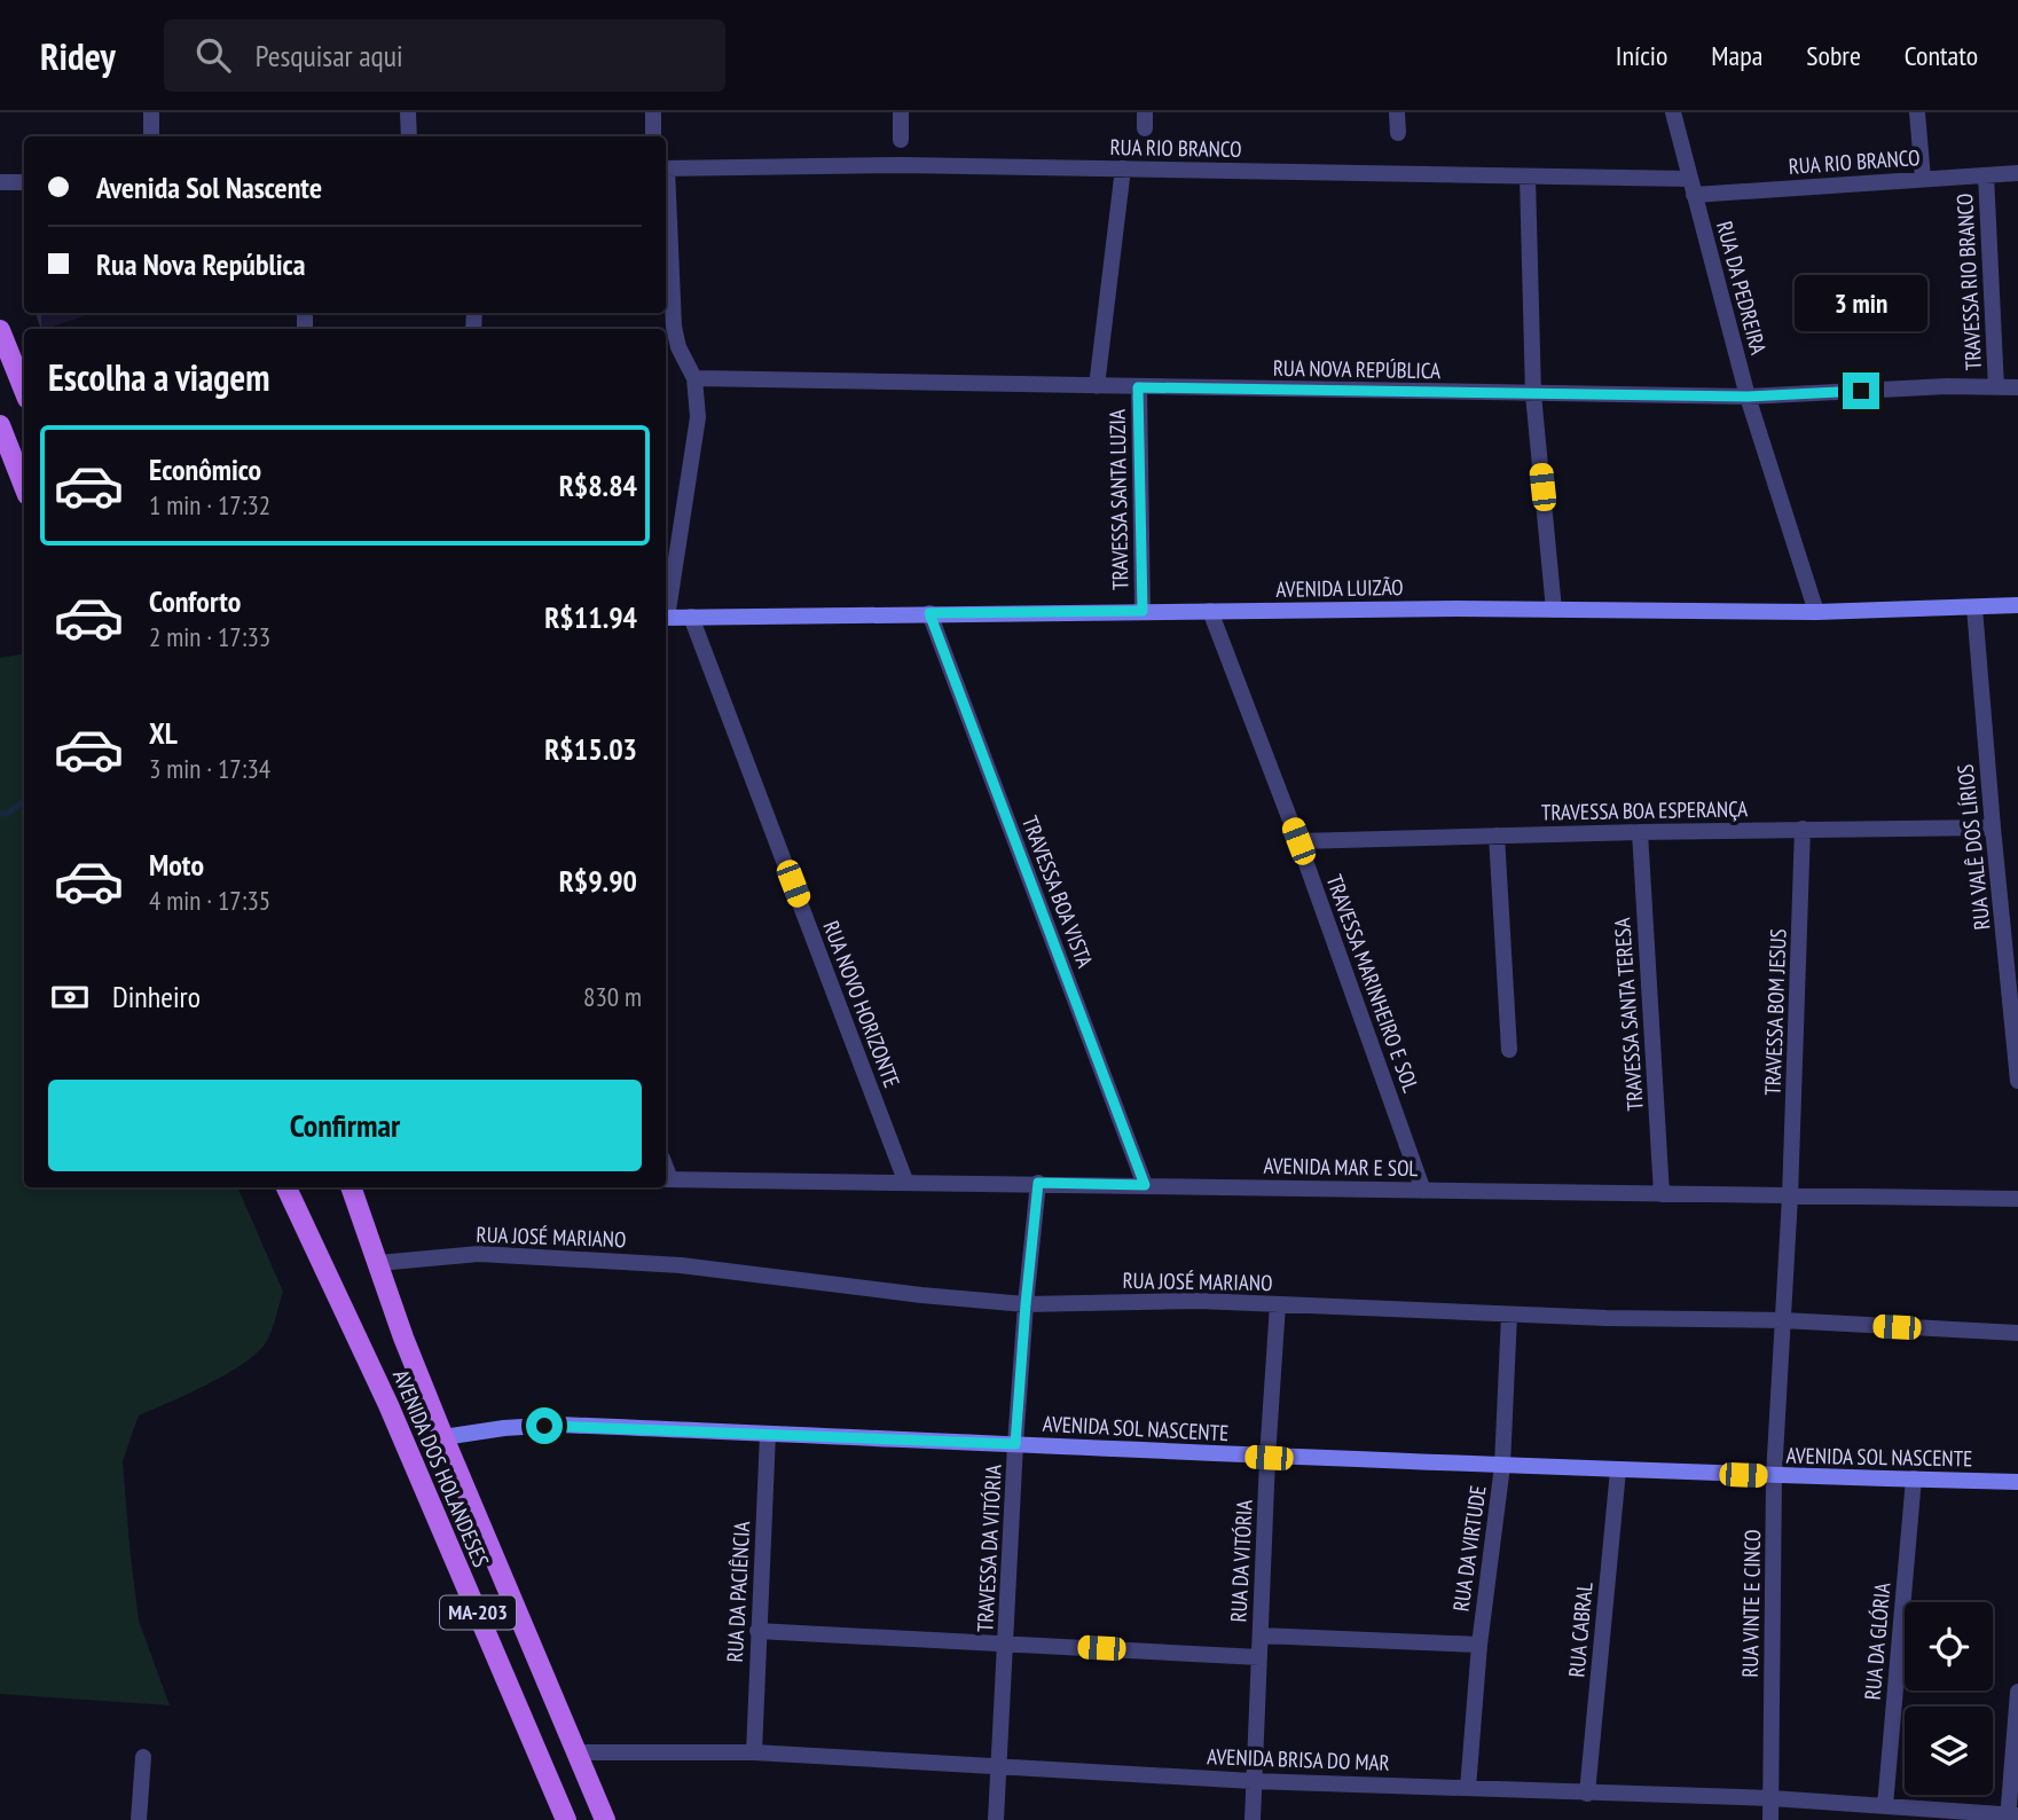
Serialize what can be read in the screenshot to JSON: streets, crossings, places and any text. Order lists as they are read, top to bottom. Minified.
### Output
{"streets":{"main road":["AVENIDA LUIZÃO","AVENIDA SOL NASCENTE","AVENIDA DOS HOLANDESES","MA-203"],"street":["RUA RIO BRANCO","TRAVESSA RIO BRANCO","RUA DA PEDREIRA","RUA NOVA REPÚBLICA","TRAVESSA SANTA LUZIA","TRAVESSA BOA ESPERANÇA","RUA VALÊ DOS LÍRIOS","TRAVESSA BOA VISTA","TRAVESSA MARINHEIRO E SOL","RUA NOVO HORIZONTE","TRAVESSA BOM JESUS","TRAVESSA SANTA TERESA","AVENIDA MAR E SOL","RUA JOSÉ MARIANO","TRAVESSA DA VITÓRIA","RUA DA VIRTUDE","RUA DA VITÓRIA","RUA DA PACIÊNCIA","RUA VINTE E CINCO","RUA CABRAL","RUA DA GLÓRIA","AVENIDA BRISA DO MAR"]},"crossings":[["RUA RIO BRANCO","TRAVESSA RIO BRANCO"],["RUA RIO BRANCO","RUA DA PEDREIRA"],["RUA RIO BRANCO","TRAVESSA SANTA LUZIA"],["TRAVESSA RIO BRANCO","RUA NOVA REPÚBLICA"],["RUA DA PEDREIRA","RUA NOVA REPÚBLICA"],["RUA DA PEDREIRA","AVENIDA LUIZÃO"],["RUA NOVA REPÚBLICA","TRAVESSA SANTA LUZIA"],["TRAVESSA SANTA LUZIA","AVENIDA LUIZÃO"],["AVENIDA LUIZÃO","RUA VALÊ DOS LÍRIOS"],["AVENIDA LUIZÃO","TRAVESSA BOA VISTA"],["AVENIDA LUIZÃO","TRAVESSA MARINHEIRO E SOL"],["AVENIDA LUIZÃO","RUA NOVO HORIZONTE"],["TRAVESSA BOA ESPERANÇA","RUA VALÊ DOS LÍRIOS"],["TRAVESSA BOA ESPERANÇA","TRAVESSA MARINHEIRO E SOL"],["TRAVESSA BOA ESPERANÇA","TRAVESSA BOM JESUS"],["TRAVESSA BOA ESPERANÇA","TRAVESSA SANTA TERESA"],["TRAVESSA BOA VISTA","AVENIDA MAR E SOL"],["TRAVESSA MARINHEIRO E SOL","AVENIDA MAR E SOL"],["RUA NOVO HORIZONTE","AVENIDA MAR E SOL"],["TRAVESSA BOM JESUS","AVENIDA MAR E SOL"],["TRAVESSA BOM JESUS","RUA VINTE E CINCO"],["TRAVESSA SANTA TERESA","AVENIDA MAR E SOL"],["AVENIDA MAR E SOL","TRAVESSA DA VITÓRIA"],["AVENIDA MAR E SOL","RUA VINTE E CINCO"],["RUA JOSÉ MARIANO","AVENIDA DOS HOLANDESES"],["RUA JOSÉ MARIANO","TRAVESSA DA VITÓRIA"],["RUA JOSÉ MARIANO","RUA DA VIRTUDE"],["RUA JOSÉ MARIANO","RUA DA VITÓRIA"],["RUA JOSÉ MARIANO","RUA VINTE E CINCO"],["AVENIDA SOL NASCENTE","AVENIDA DOS HOLANDESES"],["AVENIDA SOL NASCENTE","TRAVESSA DA VITÓRIA"],["AVENIDA SOL NASCENTE","RUA DA VIRTUDE"],["AVENIDA SOL NASCENTE","RUA DA VITÓRIA"],["AVENIDA SOL NASCENTE","RUA DA PACIÊNCIA"],["AVENIDA SOL NASCENTE","RUA VINTE E CINCO"],["AVENIDA SOL NASCENTE","RUA CABRAL"],["AVENIDA SOL NASCENTE","RUA DA GLÓRIA"],["AVENIDA DOS HOLANDESES","AVENIDA BRISA DO MAR"],["TRAVESSA DA VITÓRIA","AVENIDA BRISA DO MAR"],["RUA DA VIRTUDE","AVENIDA BRISA DO MAR"],["RUA DA VITÓRIA","AVENIDA BRISA DO MAR"],["RUA DA PACIÊNCIA","AVENIDA BRISA DO MAR"],["RUA VINTE E CINCO","AVENIDA BRISA DO MAR"],["RUA CABRAL","AVENIDA BRISA DO MAR"],["RUA DA GLÓRIA","AVENIDA BRISA DO MAR"]],"page":{"header":"Ridey","search":"Pesquisar aqui","nav":["Início","Mapa","Sobre","Contato"],"banner":["Avenida Sol Nascente","Rua Nova República"],"bubble":"3 min","heading":"Escolha a viagem","list":[{"name":"Econômico","note":"1 min · 17:32","value":"R$8.84"},{"name":"Conforto","note":"2 min · 17:33","value":"R$11.94"},{"name":"XL","note":"3 min · 17:34","value":"R$15.03"},{"name":"Moto","note":"4 min · 17:35","value":"R$9.90"}],"pay":["Dinheiro","830 m"],"buttons":"Confirmar"}}
